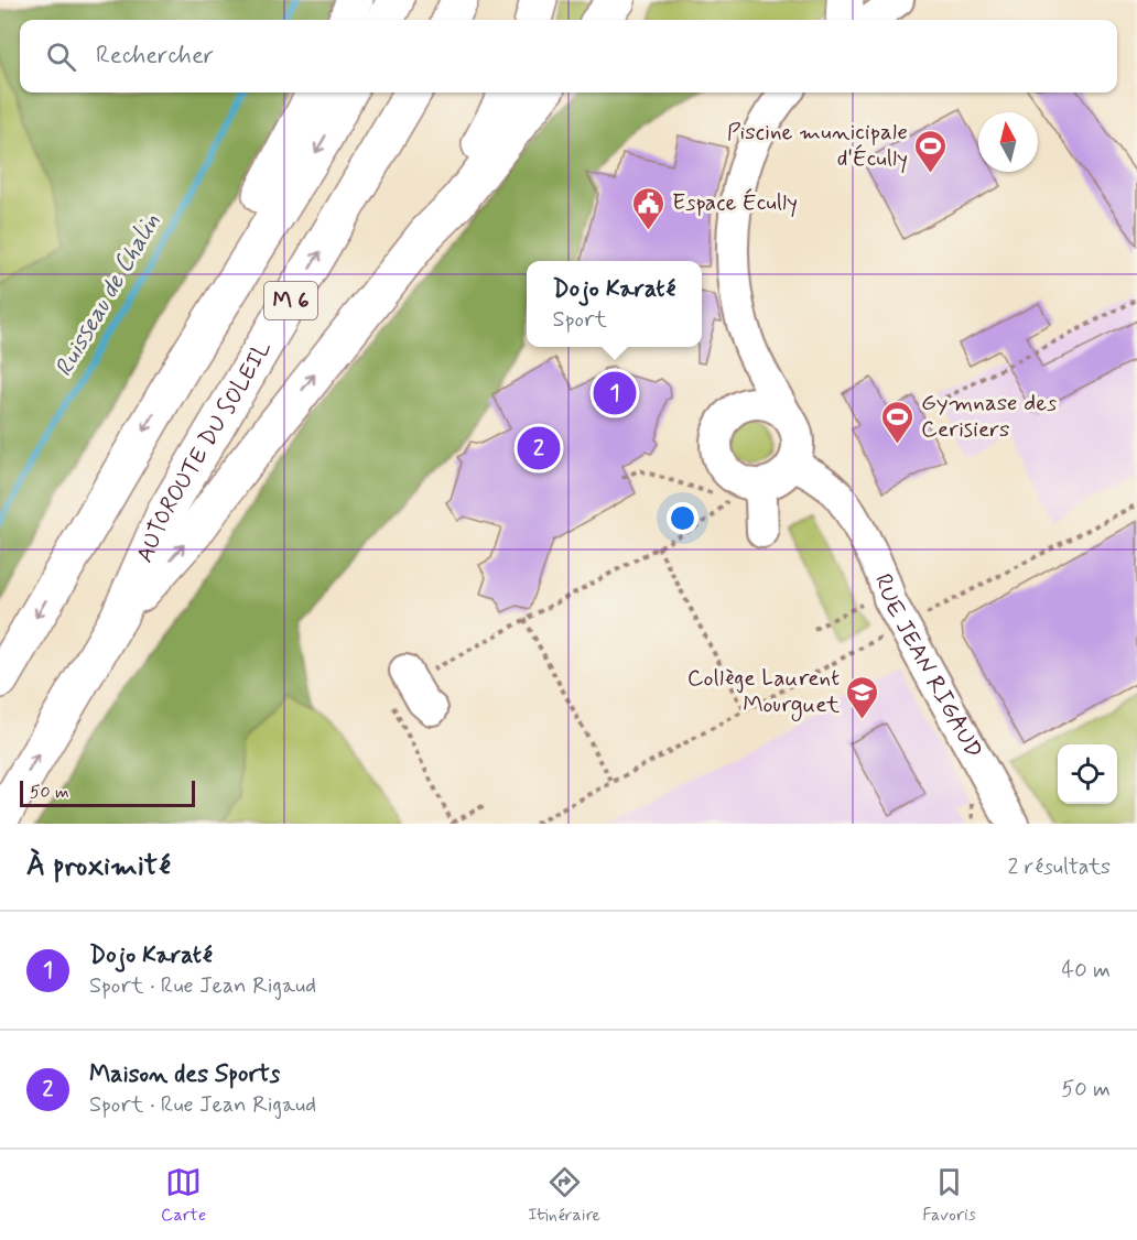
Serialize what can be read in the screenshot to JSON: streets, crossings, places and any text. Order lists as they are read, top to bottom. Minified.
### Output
{"streets":{"highway":["M 6","AUTOROUTE DU SOLEIL"],"street":["RUE JEAN RIGAUD"]},"water":["Ruisseau de Chalin"],"places":{"sports":["Piscine municipale d'Écully","Gymnase des Cerisiers"],"public building":["Espace Écully"],"school or university":["Collège Laurent Mourguet"]},"scale_bar":"50 m","north":"top","page":{"search":"Rechercher","popup":["Dojo Karaté","Sport"],"pins":["1","2"],"scale":"50 m","heading":["À proximité","2 résultats"],"list":[{"mark":"1","name":"Dojo Karaté","note":"Sport · Rue Jean Rigaud","value":"40 m"},{"mark":"2","name":"Maison des Sports","note":"Sport · Rue Jean Rigaud","value":"50 m"}],"nav":["Carte","Itinéraire","Favoris"]}}
